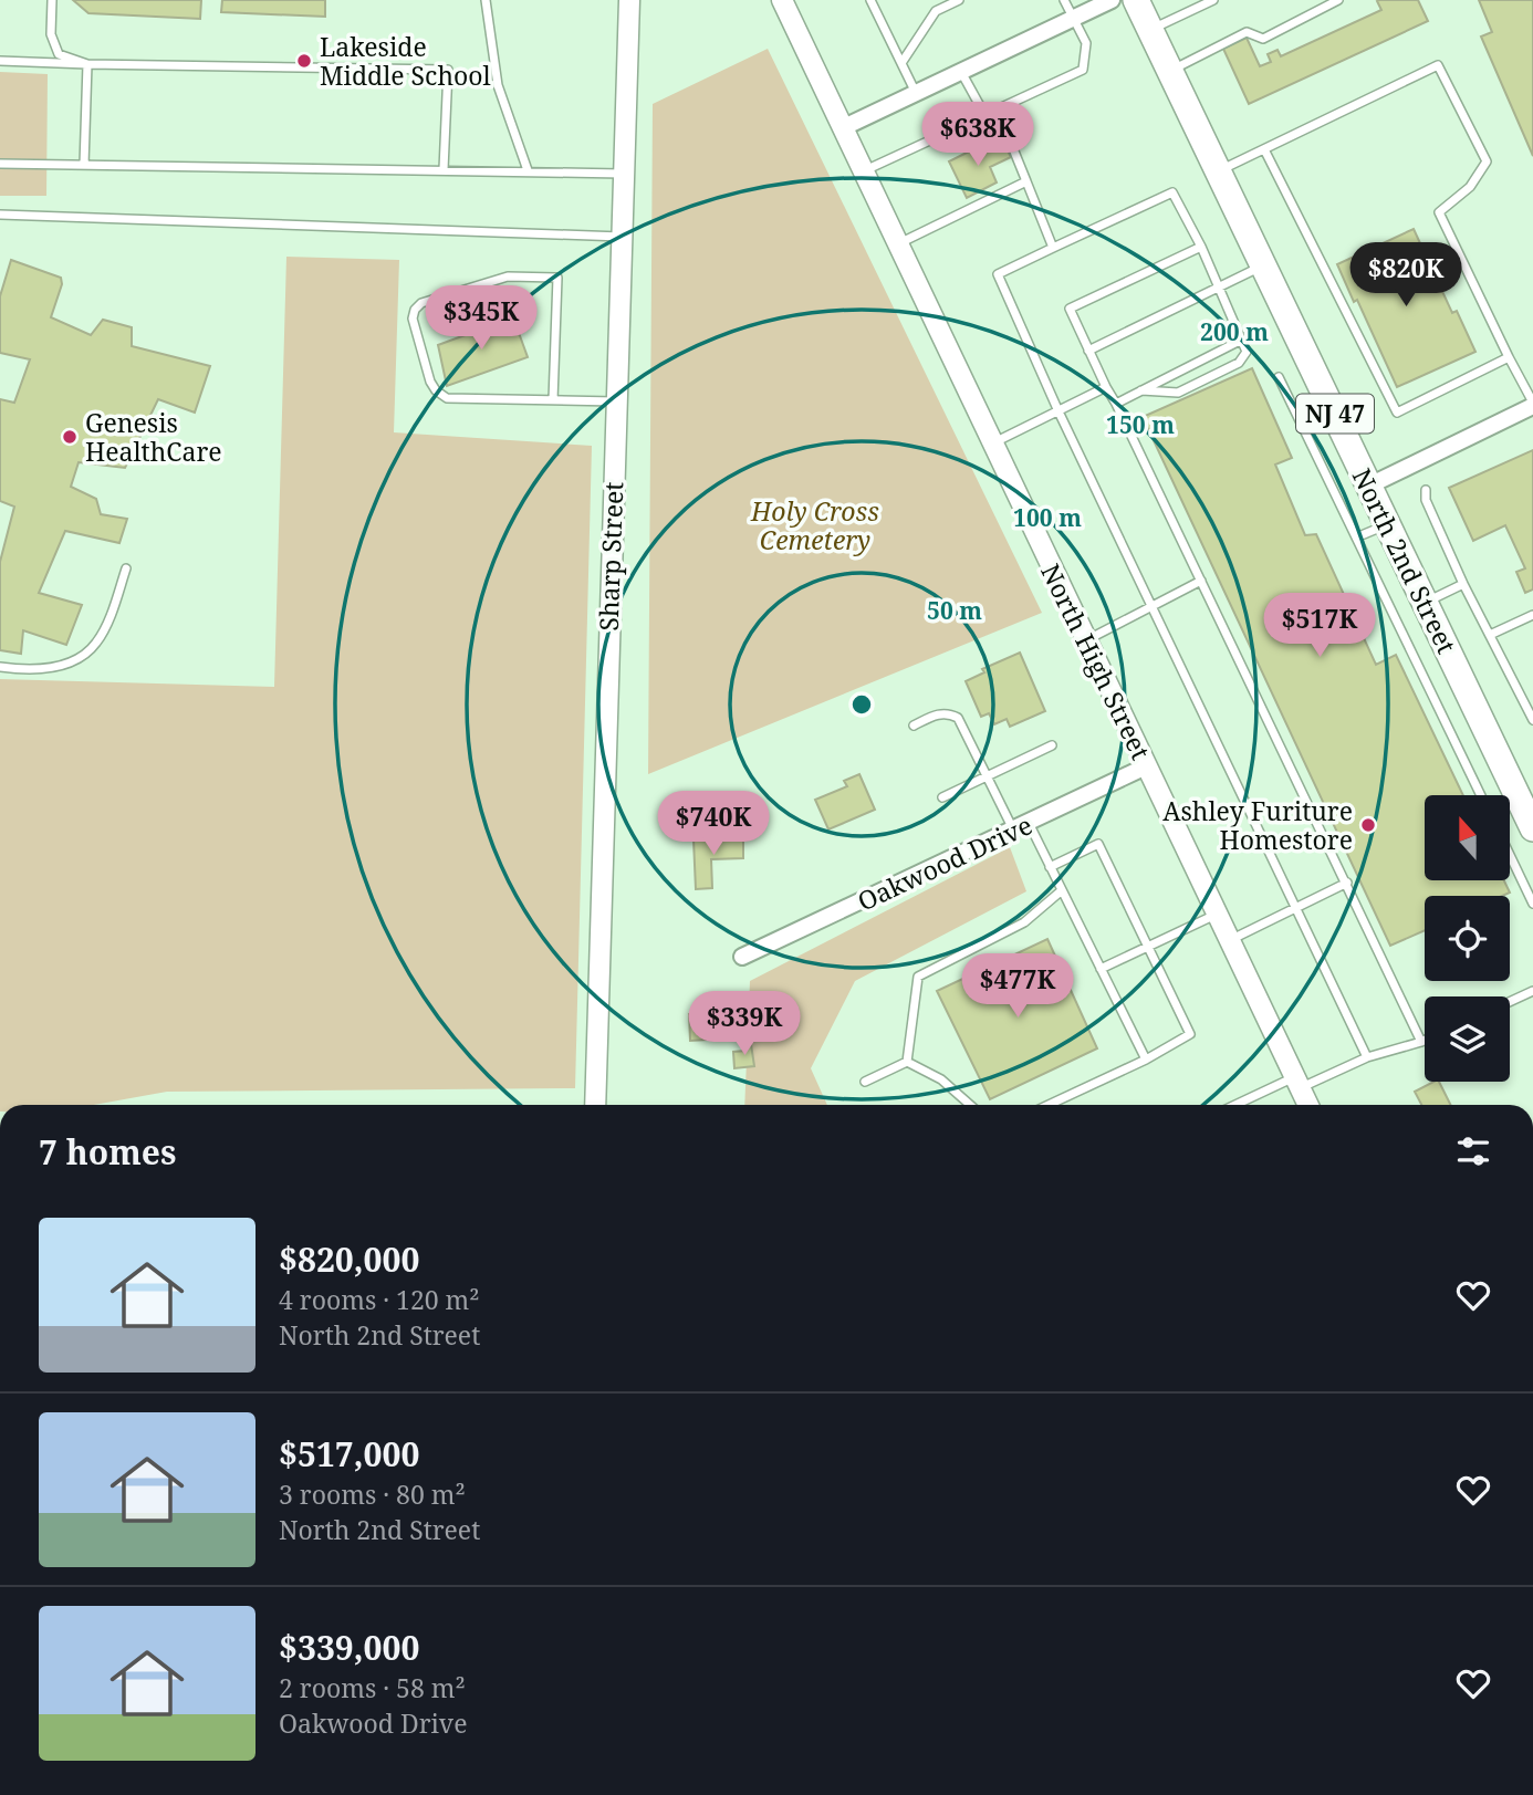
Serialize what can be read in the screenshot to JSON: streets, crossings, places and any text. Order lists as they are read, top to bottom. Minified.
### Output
{"streets":{"main road":["NJ 47","North 2nd Street"],"street":["Sharp Street","North High Street","Oakwood Drive"]},"crossings":[["North High Street","Oakwood Drive"]],"parks":["Holy Cross Cemetery"],"places":["Lakeside Middle School","Genesis HealthCare","Ashley Furiture Homestore"],"north":"top","page":{"price":["$638K","$820K","$345K","$517K","$740K","$477K","$339K"],"heading":"7 homes","list":[{"name":"$820,000","note":"4 rooms · 120 m² · North 2nd Street"},{"name":"$517,000","note":"3 rooms · 80 m² · North 2nd Street"},{"name":"$339,000","note":"2 rooms · 58 m² · Oakwood Drive"}]},"rings":["200 m","150 m","100 m","50 m"]}
